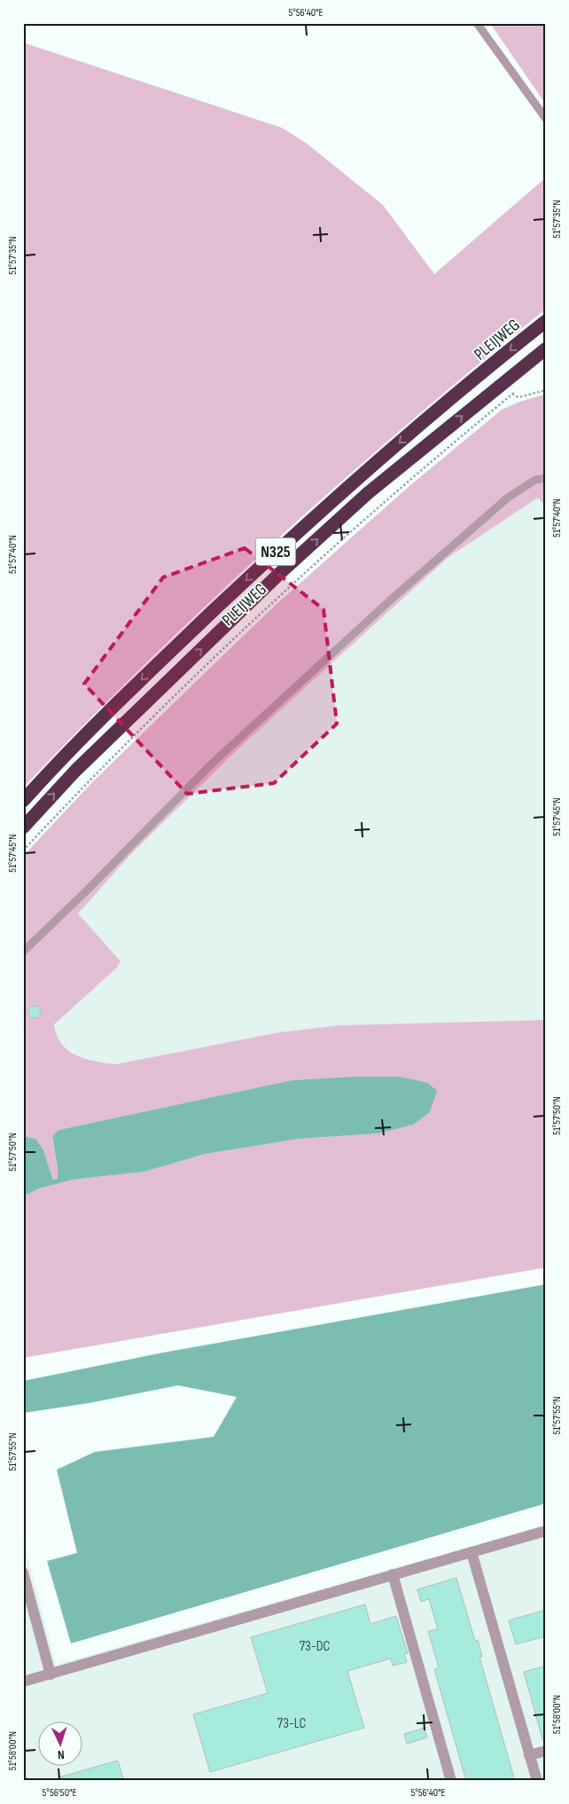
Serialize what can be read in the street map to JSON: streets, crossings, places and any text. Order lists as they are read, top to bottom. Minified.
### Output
{"streets":{"highway":["PLEIJWEG","N325"]},"house_numbers":["73-DC","73-LC"],"north":"bottom","coordinates":["5°56'40\"E","51°57'35\"N","51°57'40\"N","51°57'45\"N","51°57'50\"N","51°57'55\"N","51°58'00\"N","5°56'50\"E"]}
